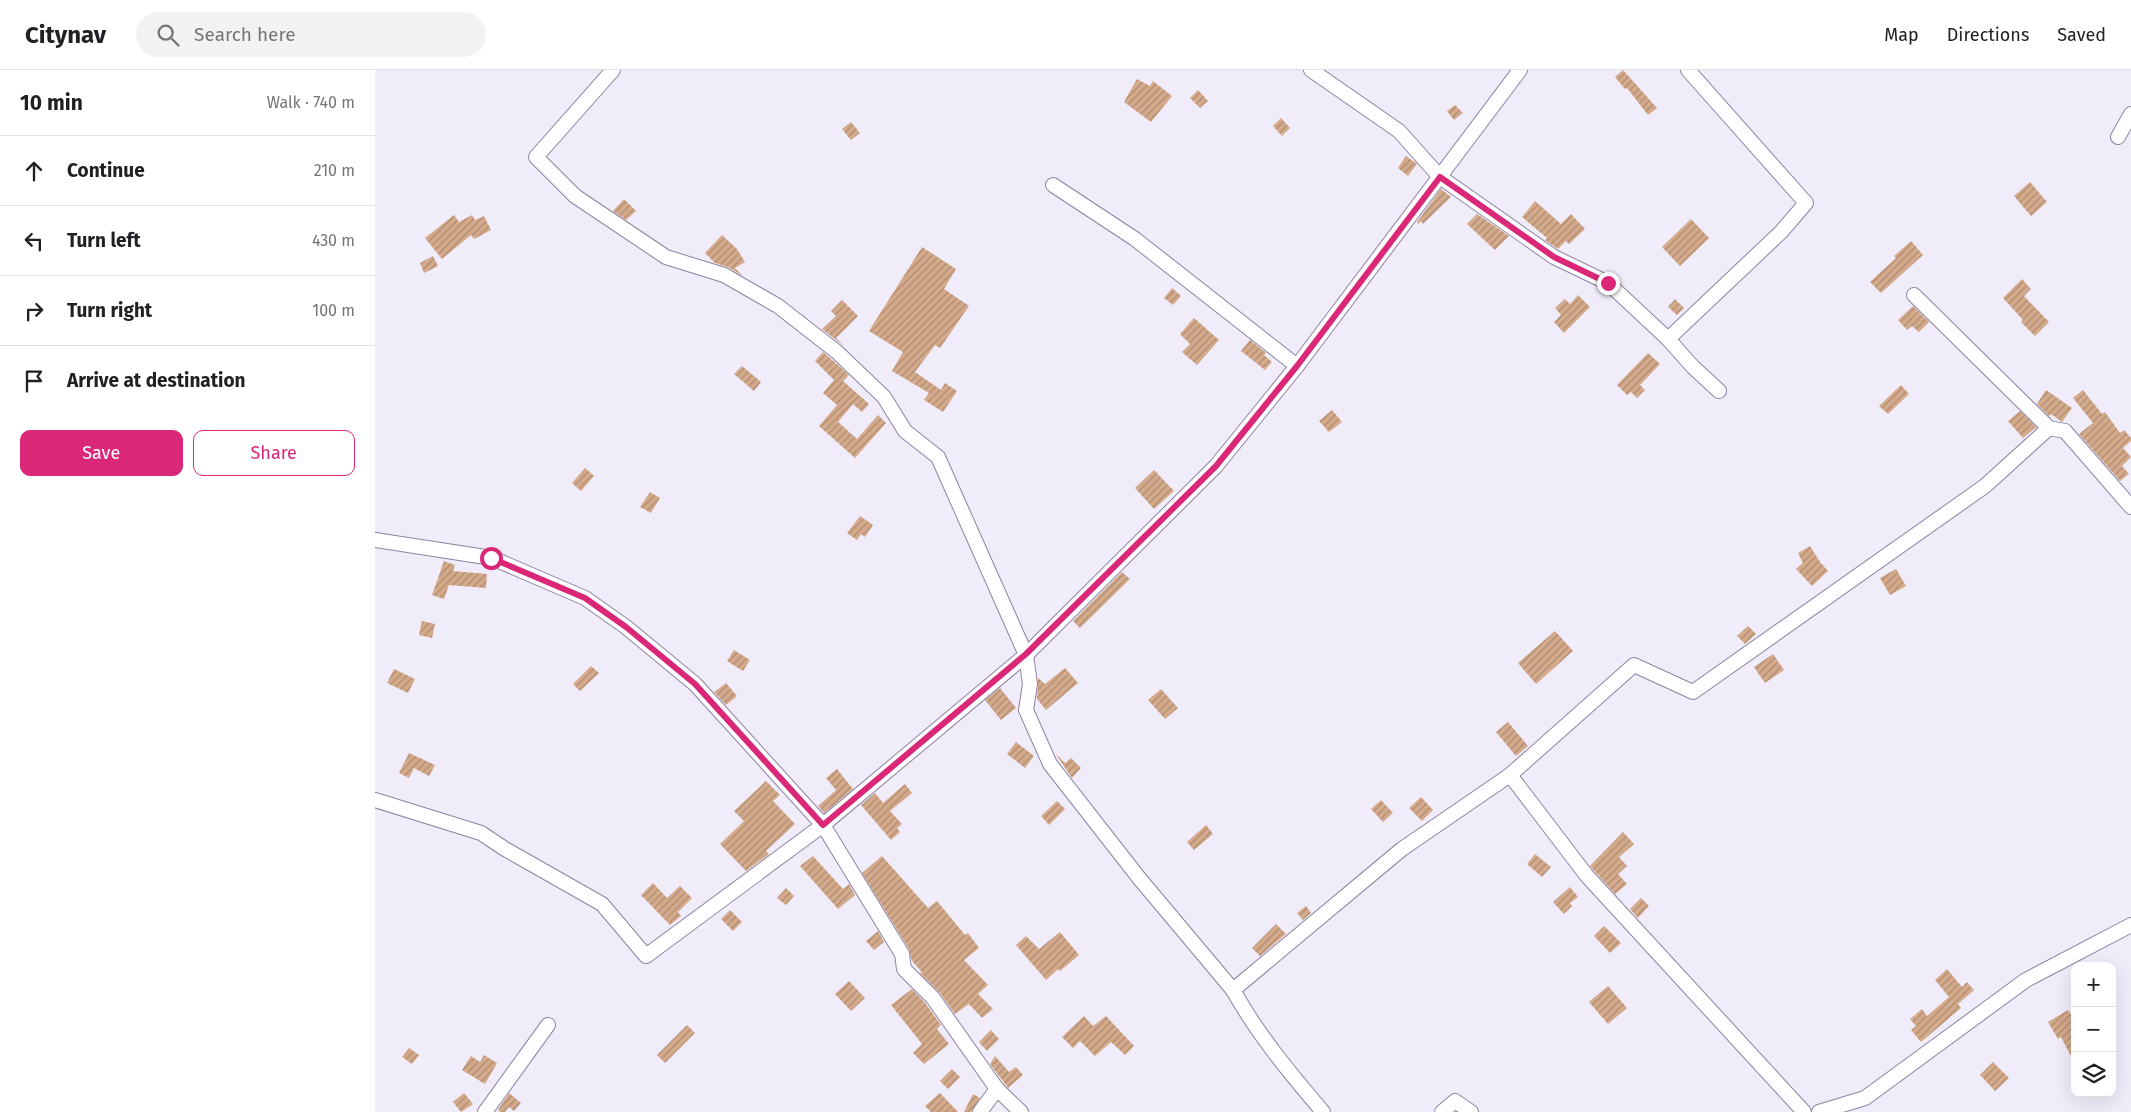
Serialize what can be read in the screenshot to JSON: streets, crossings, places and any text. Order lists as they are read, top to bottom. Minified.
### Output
{"page":{"header":"Citynav","search":"Search here","nav":["Map","Directions","Saved"],"heading":["10 min","Walk · 740 m"],"list":[["Continue","210 m"],["Turn left","430 m"],["Turn right","100 m"],"Arrive at destination"],"buttons":["Save","Share"],"map_buttons":["+","−"]}}
